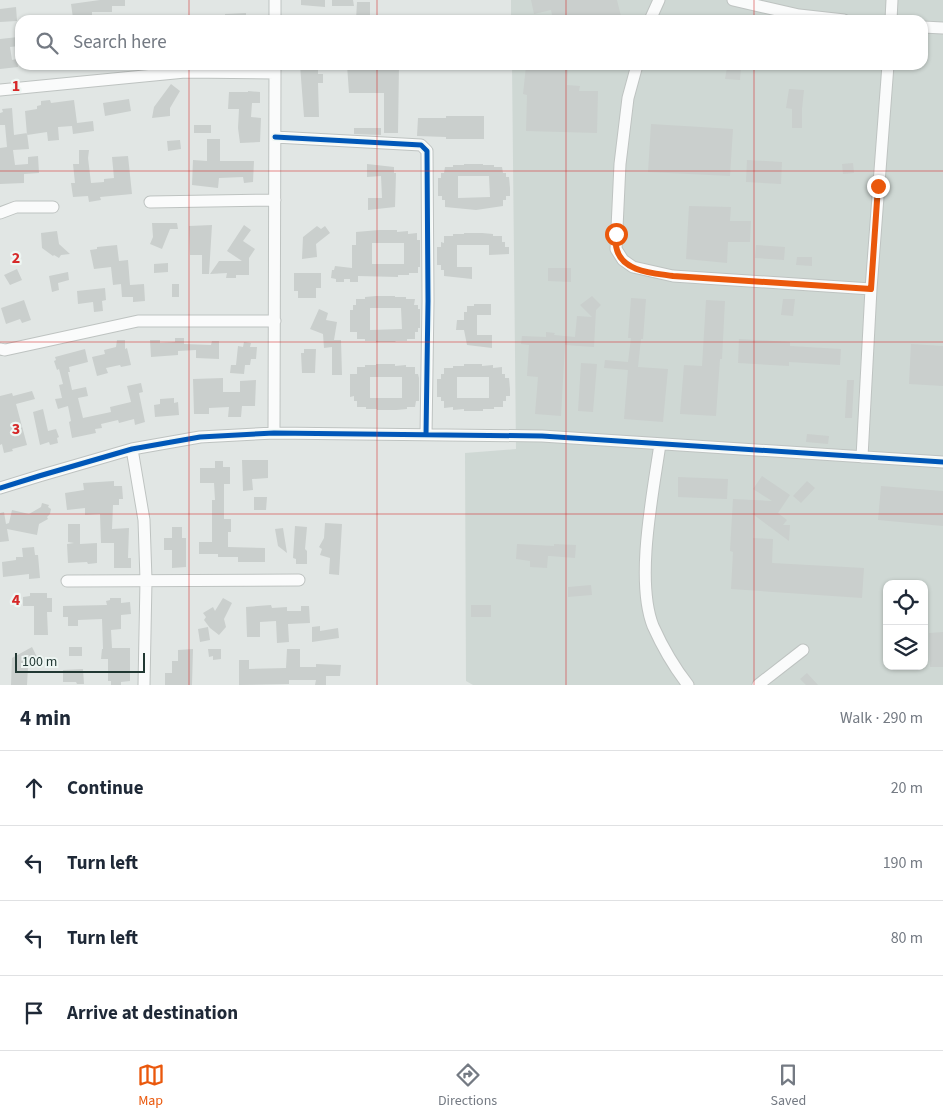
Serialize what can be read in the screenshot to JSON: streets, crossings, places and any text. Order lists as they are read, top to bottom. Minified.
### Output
{"scale_bar":"100 m","page":{"search":"Search here","scale":"100 m","heading":["4 min","Walk · 290 m"],"list":[["Continue","20 m"],["Turn left","190 m"],["Turn left","80 m"],"Arrive at destination"],"nav":["Map","Directions","Saved"]},"grid":{"rows":["1","2","3","4"]}}
